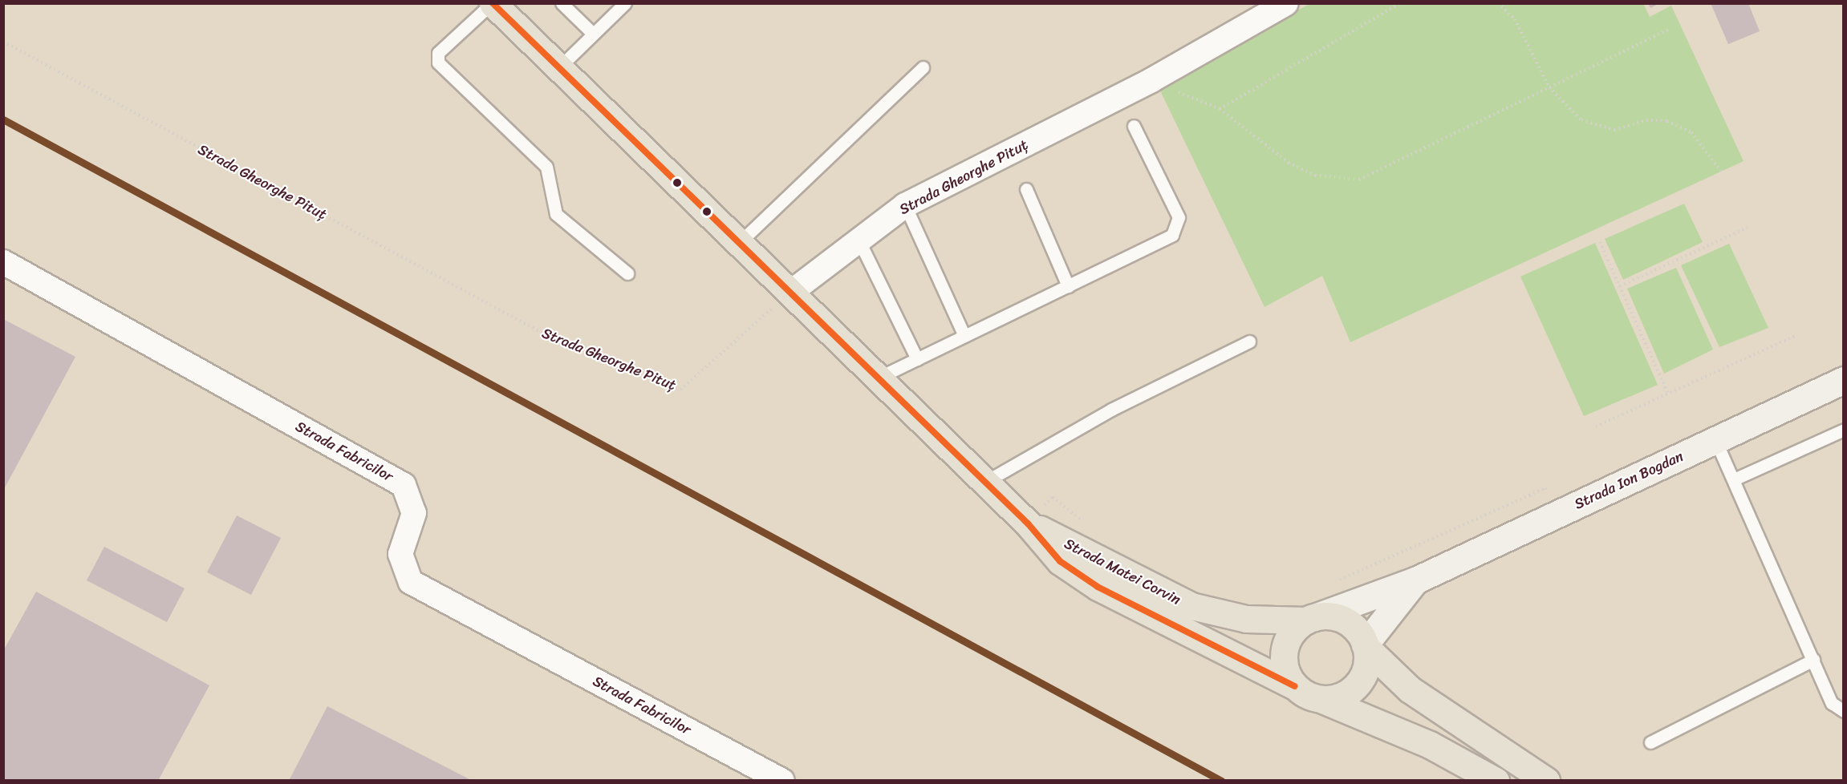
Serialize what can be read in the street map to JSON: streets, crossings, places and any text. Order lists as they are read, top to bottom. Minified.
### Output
{"streets":{"main road":["Strada Ion Bogdan","Strada Matei Corvin"],"street":["Strada Gheorghe Pituț","Strada Fabricilor"]},"crossings":[["Strada Gheorghe Pituț","Strada Matei Corvin"],["Strada Ion Bogdan","Strada Matei Corvin"]]}
